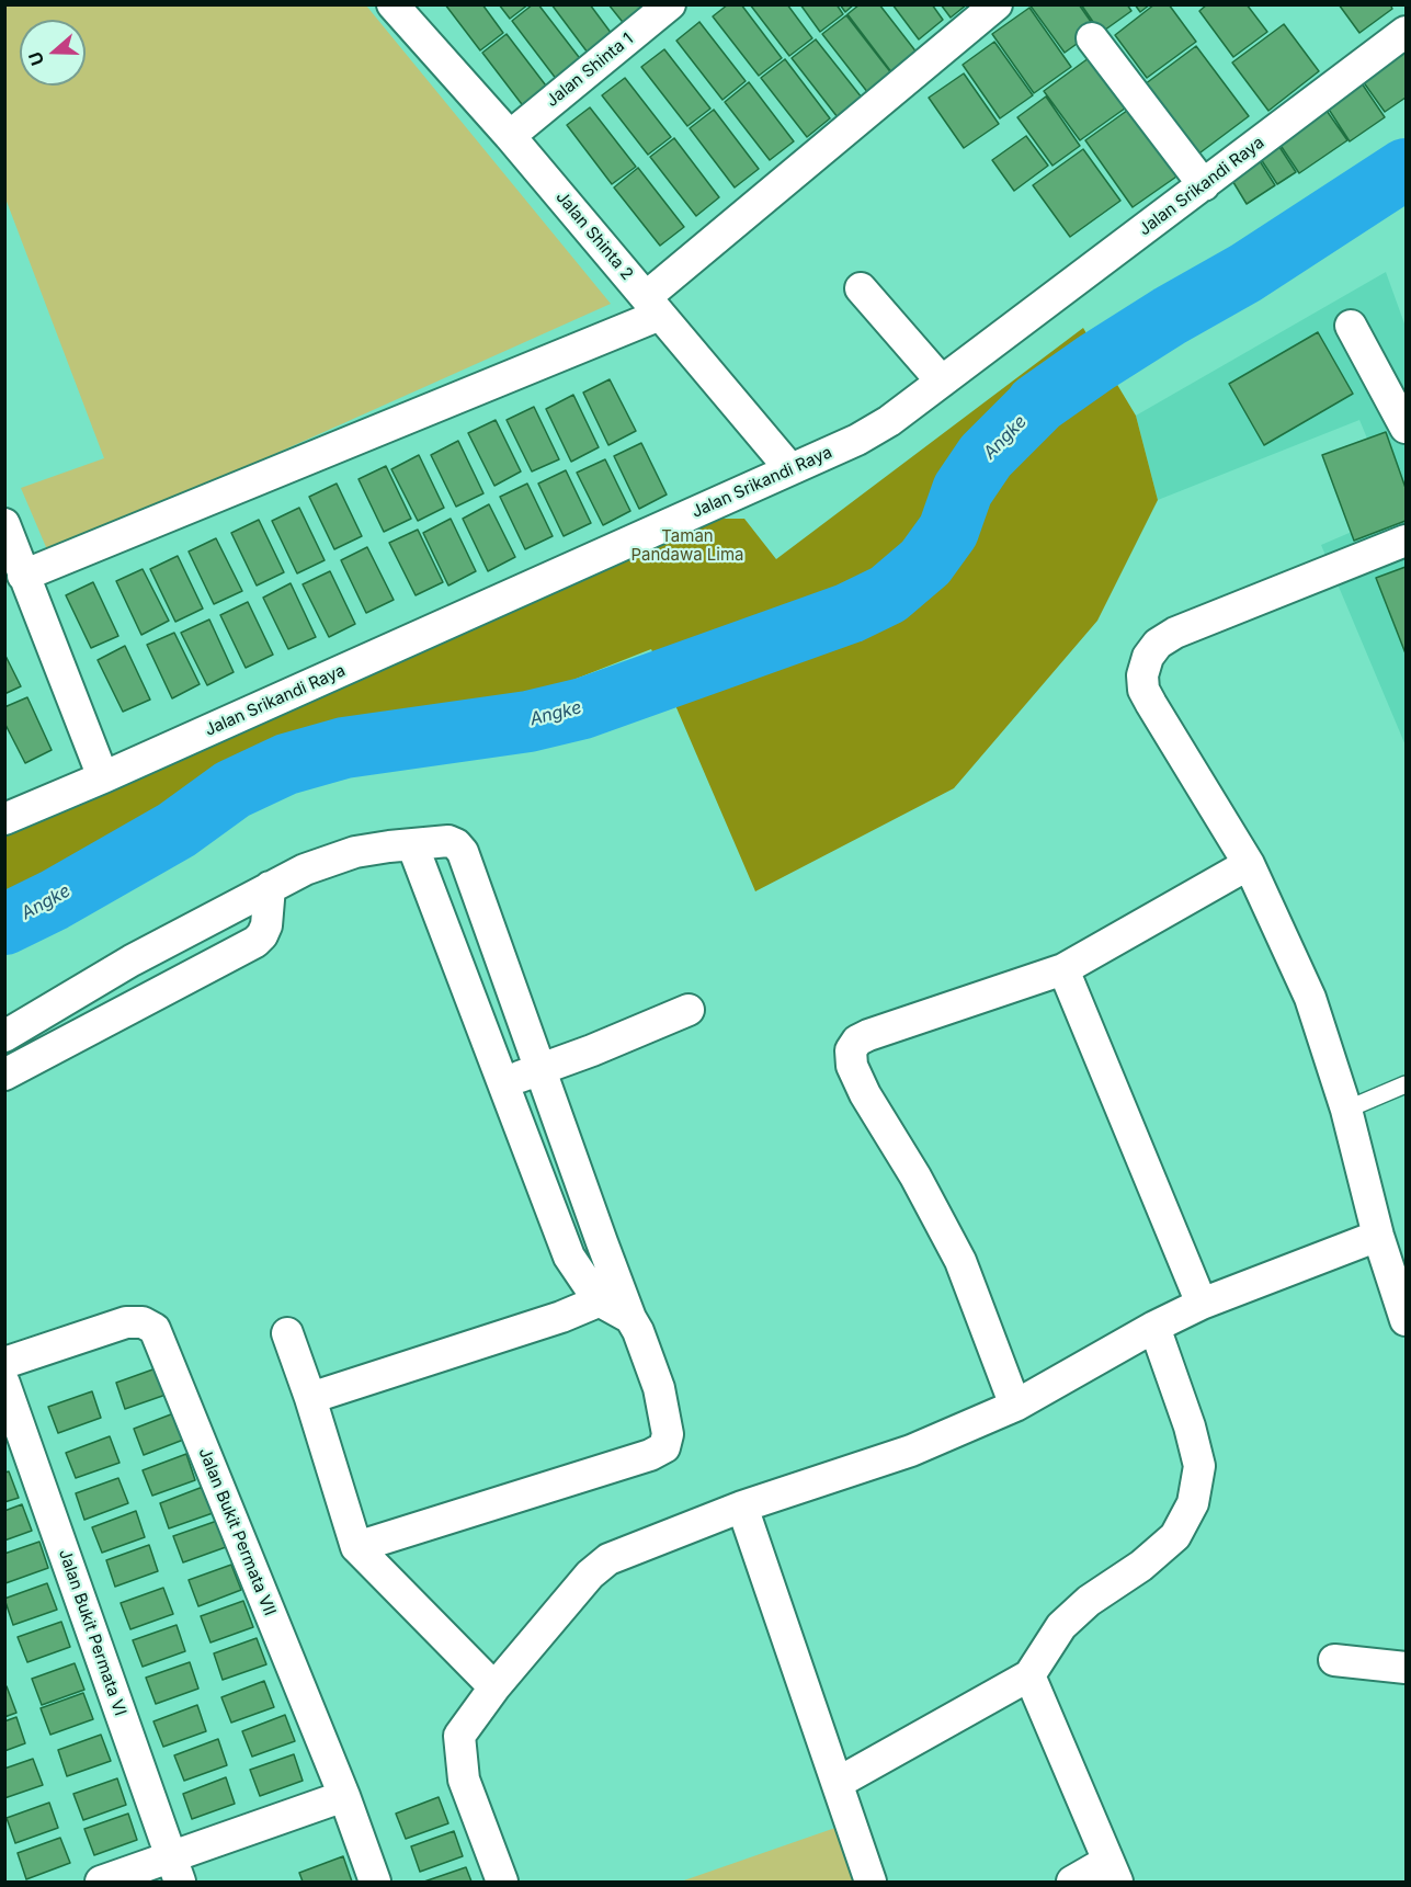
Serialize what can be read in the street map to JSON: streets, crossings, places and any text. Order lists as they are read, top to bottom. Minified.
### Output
{"streets":{"street":["Jalan Shinta 1","Jalan Srikandi Raya","Jalan Shinta 2","Jalan Bukit Permata VII","Jalan Bukit Permata VI"]},"crossings":[["Jalan Shinta 1","Jalan Shinta 2"],["Jalan Srikandi Raya","Jalan Shinta 2"]],"water":["Angke"],"parks":["Taman Pandawa Lima"],"north":"left"}
